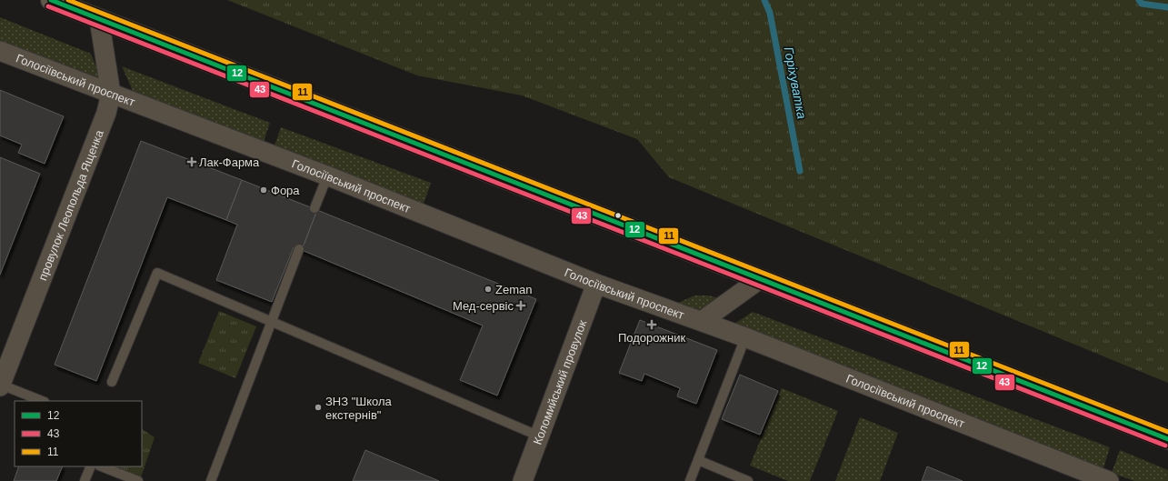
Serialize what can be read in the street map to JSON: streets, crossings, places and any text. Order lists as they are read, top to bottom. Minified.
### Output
{"streets":{"street":["Голосіївський проспект","провулок Леопольда Ященка","Коломийський провулок"]},"crossings":[["Голосіївський проспект","провулок Леопольда Ященка"],["Голосіївський проспект","Коломийський провулок"]],"water":["Горіхуватка"],"places":{"health":["Лак-Фарма","Мед-сервіс","Подорожник"],"other":["Фора","Zeman","ЗНЗ \"Школа екстернів\""]},"lines":["transit line 12","transit line 11","transit line 43"],"legend":["12","43","11"]}
